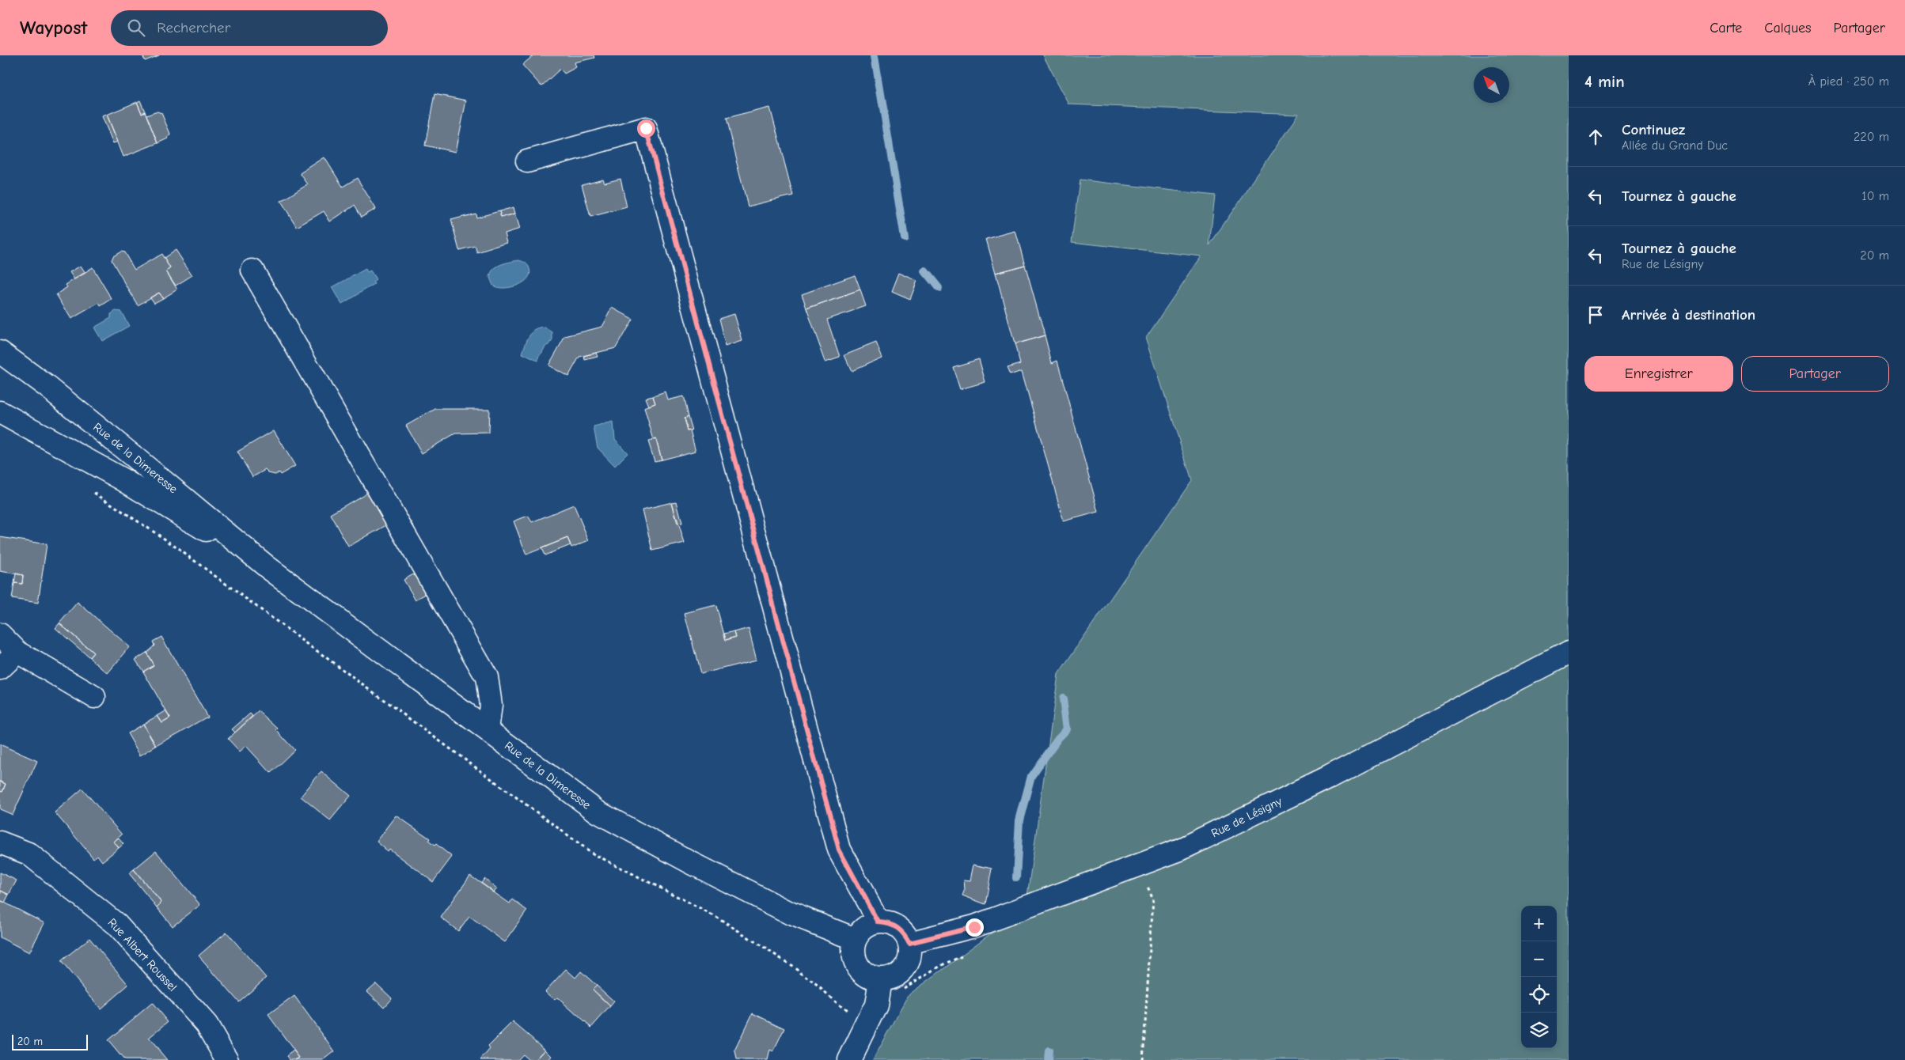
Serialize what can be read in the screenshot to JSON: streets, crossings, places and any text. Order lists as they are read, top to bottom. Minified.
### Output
{"streets":{"street":["Rue de la Dimeresse","Rue de Lésigny","Rue Albert Roussel"]},"crossings":[["Rue de la Dimeresse","Rue de Lésigny"]],"scale_bar":"20 m","north":"top left","page":{"header":"Waypost","search":"Rechercher","nav":["Carte","Calques","Partager"],"heading":["4 min","À pied · 250 m"],"list":[["Continuez","Allée du Grand Duc","220 m"],["Tournez à gauche","10 m"],["Tournez à gauche","Rue de Lésigny","20 m"],"Arrivée à destination"],"buttons":["Enregistrer","Partager"],"map_buttons":["+","−"],"scale":"20 m"}}
